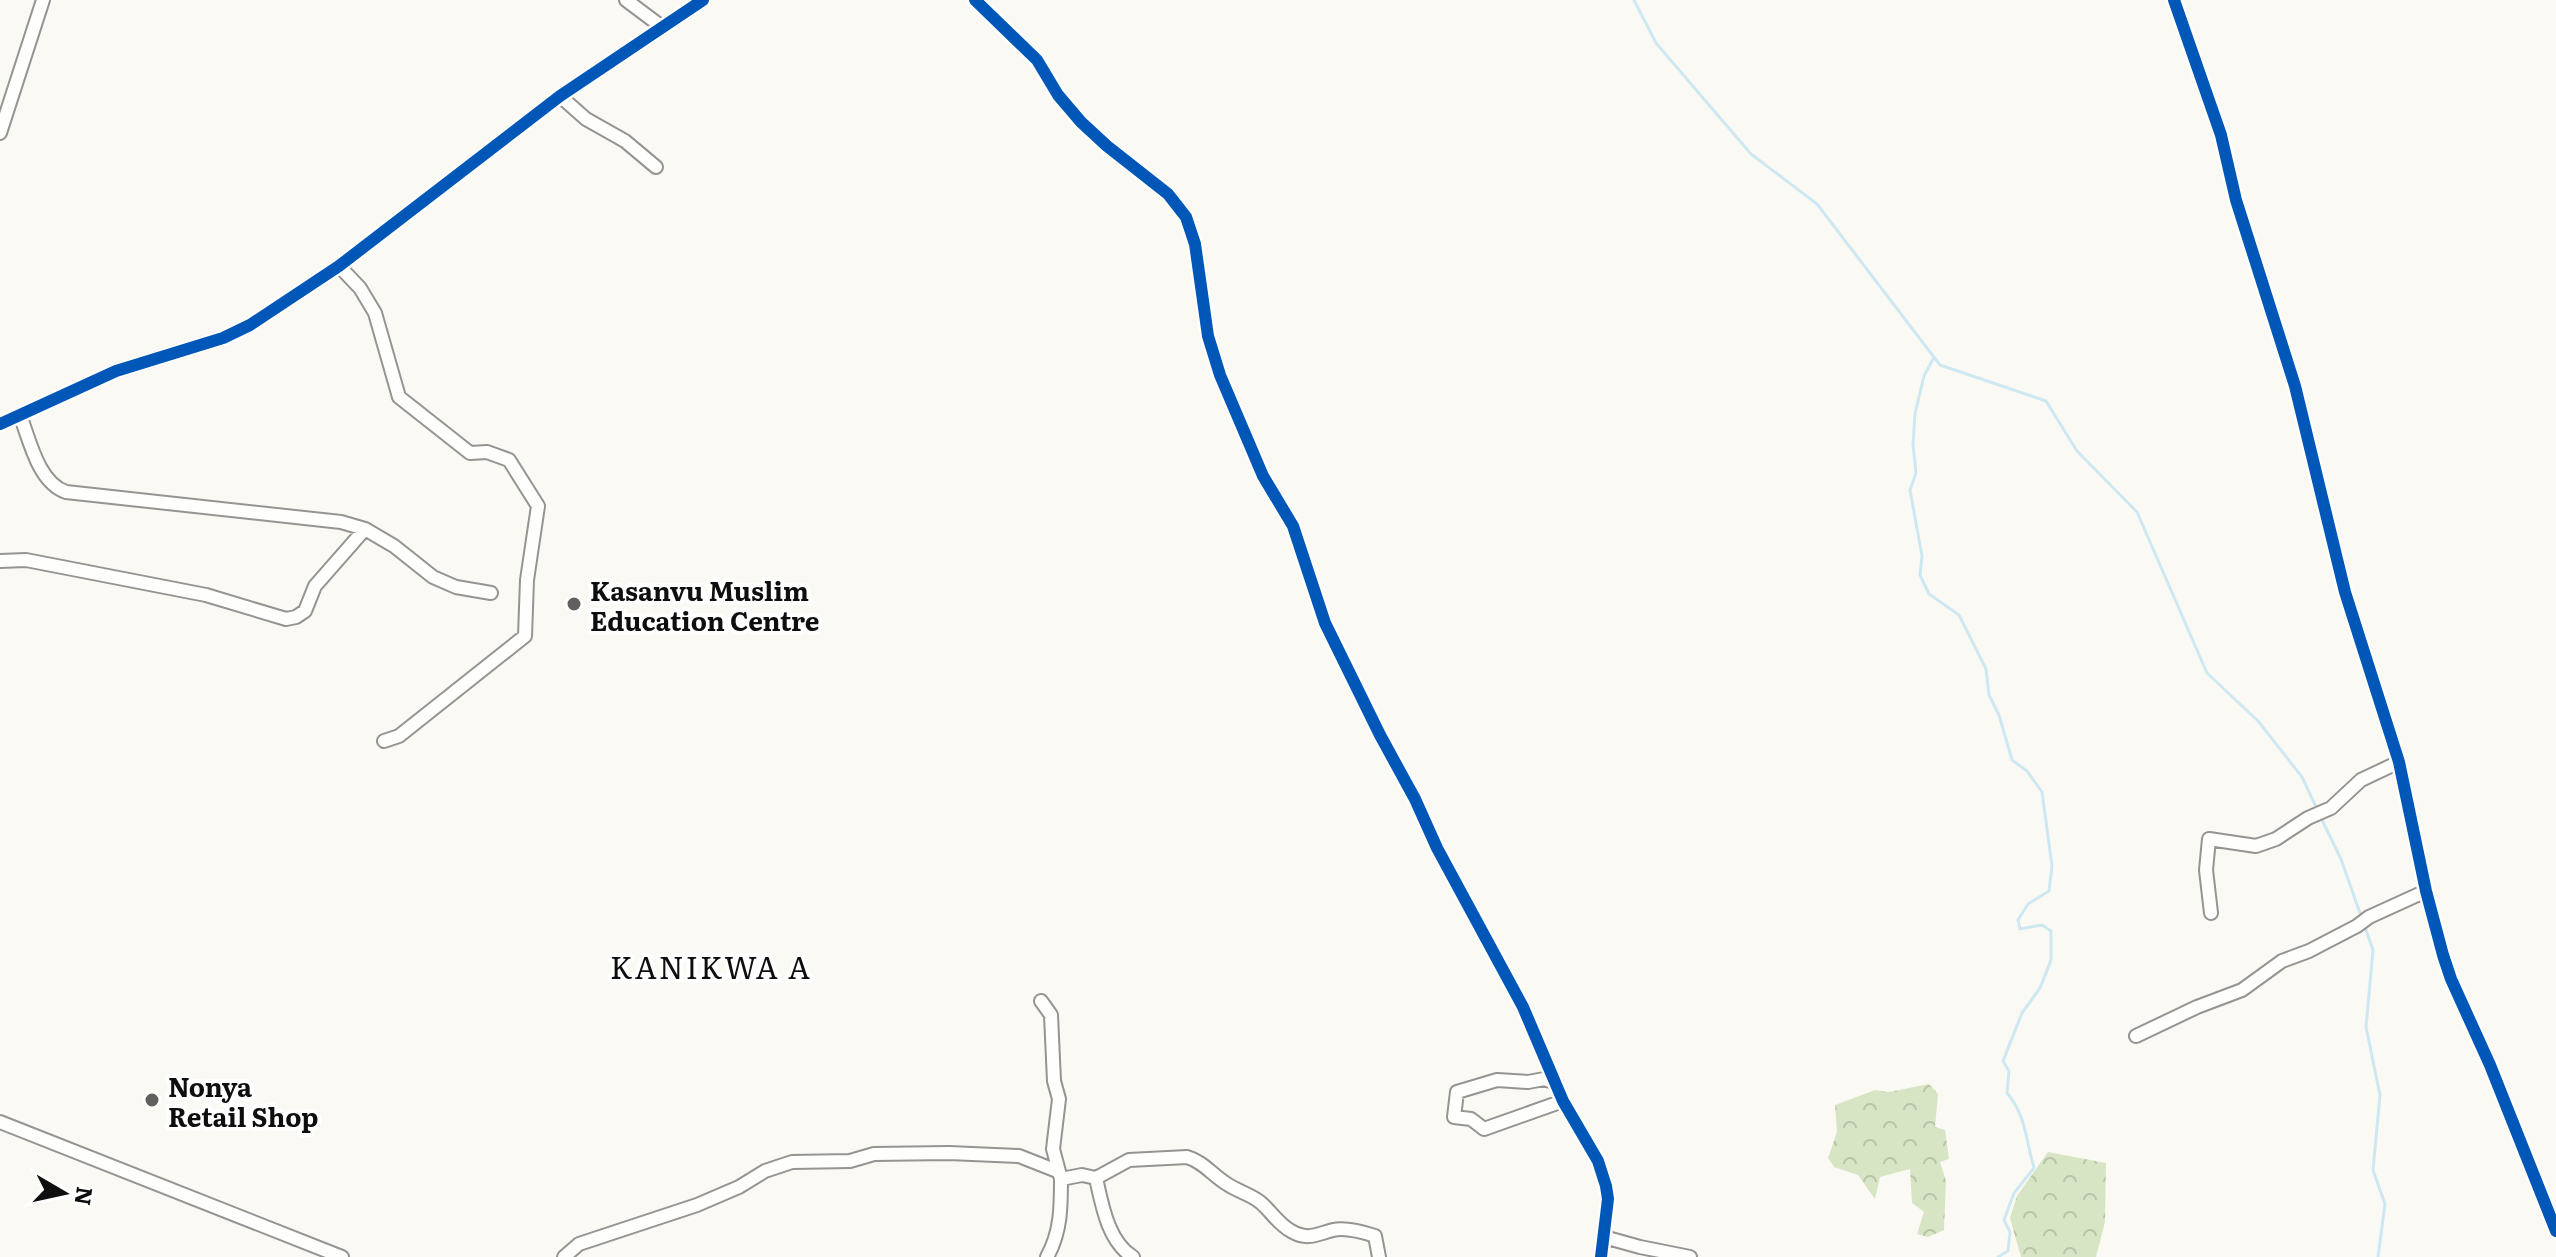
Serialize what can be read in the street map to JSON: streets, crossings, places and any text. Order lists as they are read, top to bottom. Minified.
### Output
{"districts":["KANIKWA A"],"places":["Kasanvu Muslim Education Centre","Nonya Retail Shop"],"north":"right"}
